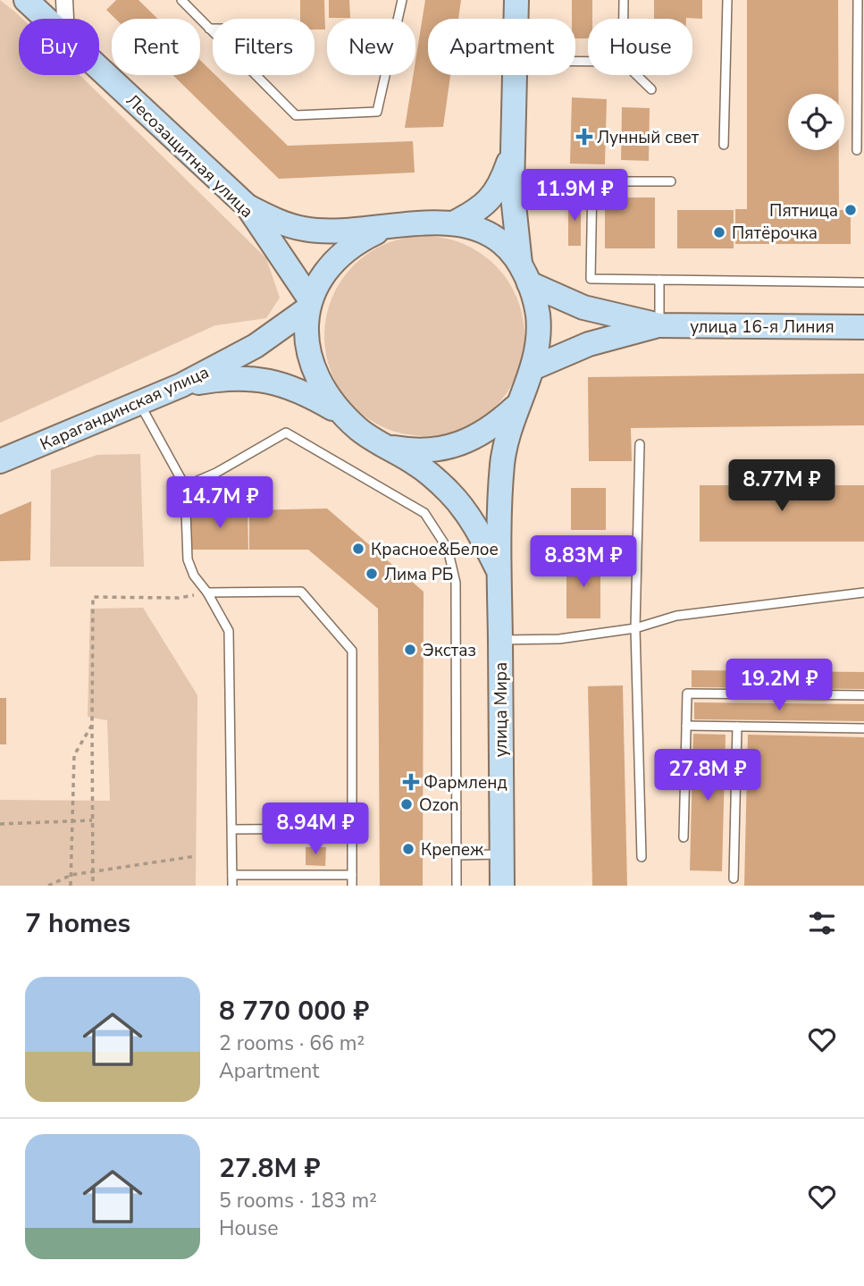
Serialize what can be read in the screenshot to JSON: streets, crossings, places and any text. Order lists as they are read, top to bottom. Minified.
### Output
{"streets":{"main road":["Лесозащитная улица","улица 16-я Линия","Карагандинская улица","улица Мира"]},"crossings":[["Лесозащитная улица","Карагандинская улица"]],"places":{"health":["Лунный свет","Фармленд"],"other":["Пятница","Пятёрочка","Красное&Белое","Лима РБ","Экстаз","Ozon","Крепеж"]},"page":{"chip":["Buy","Rent","Filters","New","Apartment","House"],"price":["11.9M ₽","8.77M ₽","14.7M ₽","8.83M ₽","19.2M ₽","27.8M ₽","8.94M ₽"],"heading":"7 homes","list":[{"name":"8 770 000 ₽","note":"2 rooms · 66 m² · Apartment"},{"name":"27.8M ₽","note":"5 rooms · 183 m² · House"}]}}
